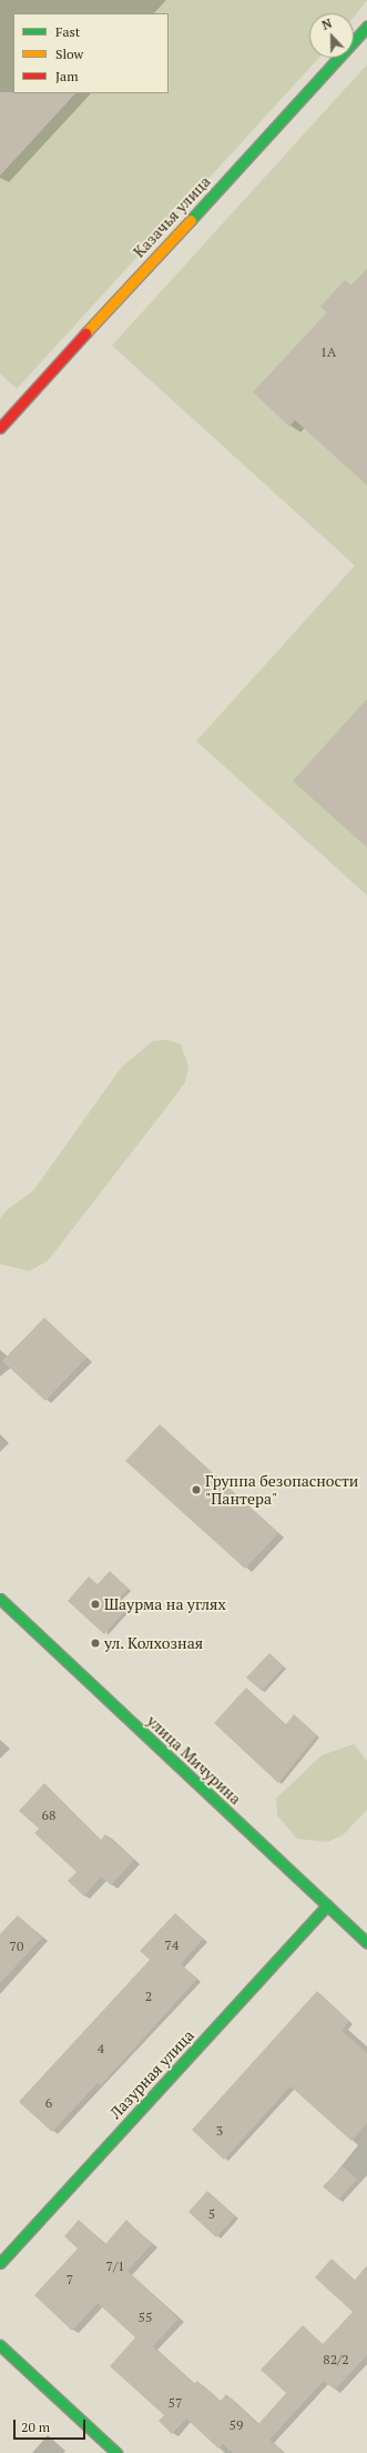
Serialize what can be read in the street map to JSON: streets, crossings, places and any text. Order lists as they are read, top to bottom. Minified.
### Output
{"streets":{"street":["Казачья улица","улица Мичурина","Лазурная улица"]},"crossings":[["улица Мичурина","Лазурная улица"]],"places":["Группа безопасности \"Пантера\"","Шаурма на углях","ул. Колхозная"],"house_numbers":["1А","68","74","70","2","4","6","3","5","7/1","7","55","82/2","57","59"],"legend":["Fast","Slow","Jam"],"scale_bar":"20 m","north":"top"}
